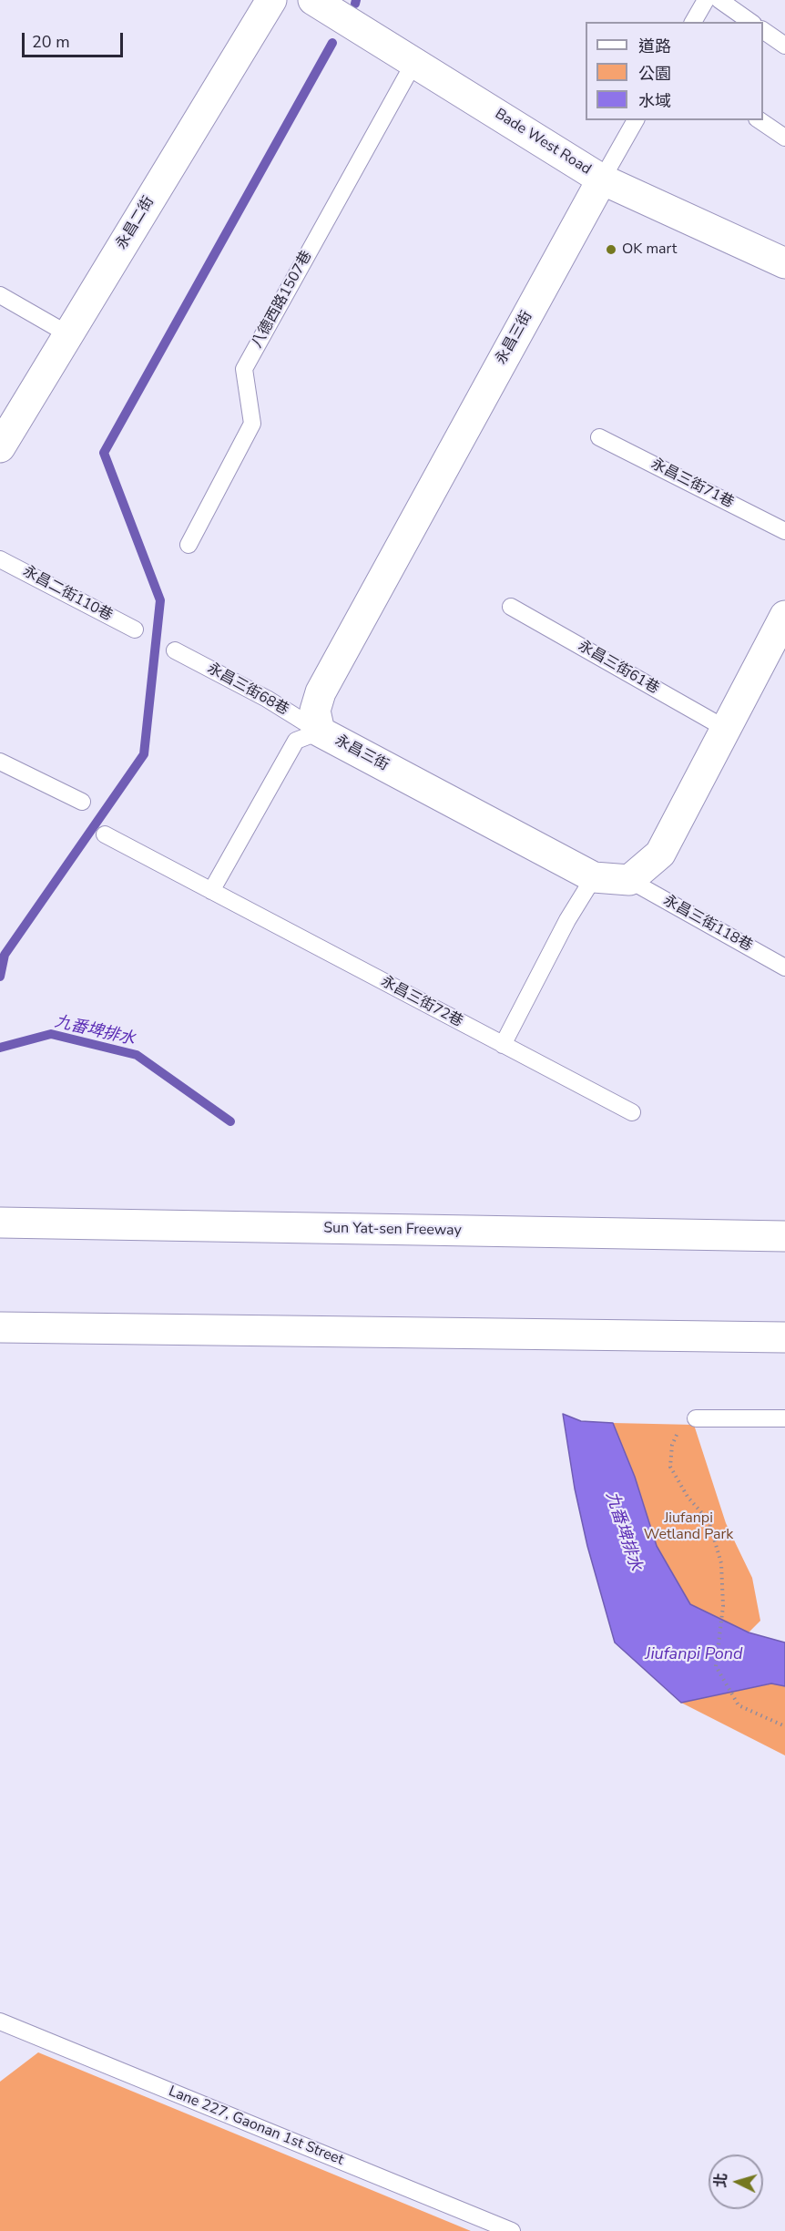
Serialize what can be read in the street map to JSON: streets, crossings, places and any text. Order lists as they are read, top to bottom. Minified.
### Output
{"streets":{"main road":["Bade West Road","永昌二街","永昌三街","Sun Yat-sen Freeway"],"lane":["八德西路1507巷","永昌三街71巷","永昌二街110巷","永昌三街61巷","永昌三街68巷","永昌三街118巷","永昌三街72巷","Lane 227, Gaonan 1st Street"]},"crossings":[["Bade West Road","八德西路1507巷"],["Bade West Road","永昌三街"],["永昌三街","永昌三街68巷"],["永昌三街","永昌三街118巷"]],"water":["九番埤排水","Jiufanpi Pond"],"parks":["Jiufanpi Wetland Park"],"places":["OK mart"],"legend":["道路","公園","水域"],"scale_bar":"20 m","north":"left"}
